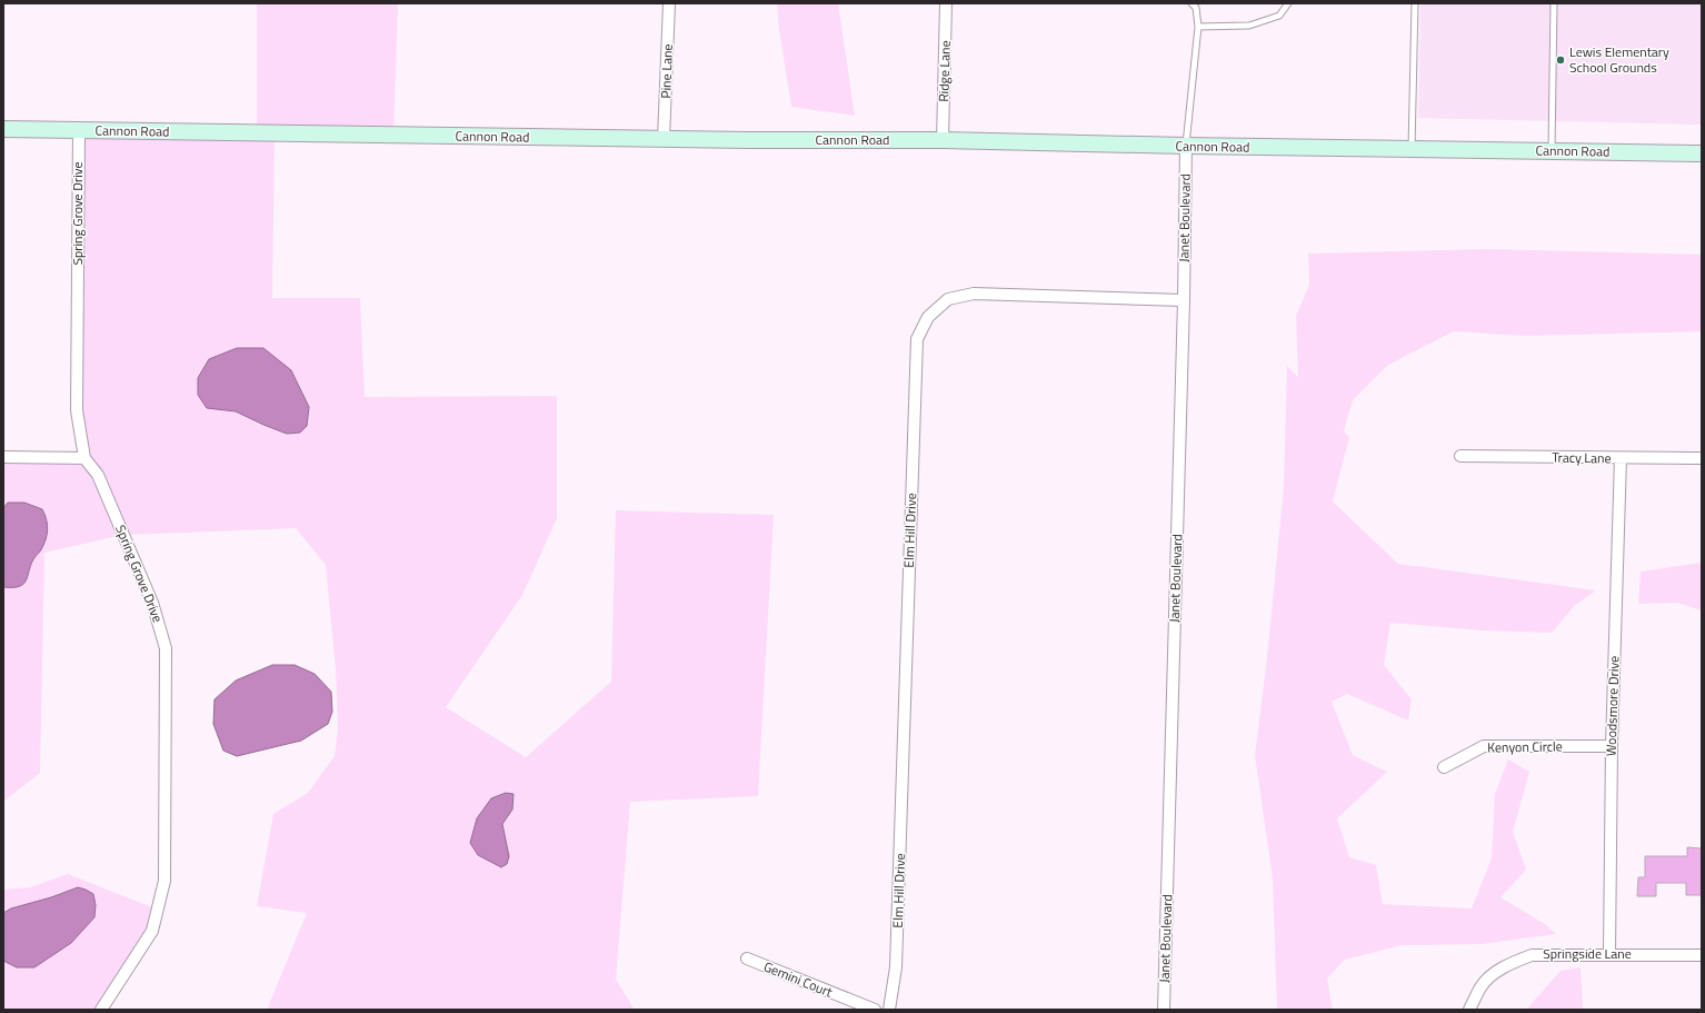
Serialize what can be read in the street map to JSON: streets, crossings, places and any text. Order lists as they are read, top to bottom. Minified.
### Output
{"streets":{"main road":["Cannon Road"],"street":["Pine Lane","Ridge Lane","Spring Grove Drive","Janet Boulevard","Tracy Lane","Elm Hill Drive","Woodsmore Drive","Kenyon Circle","Springside Lane","Gemini Court"]},"crossings":[["Pine Lane","Cannon Road"],["Ridge Lane","Cannon Road"],["Cannon Road","Spring Grove Drive"],["Cannon Road","Janet Boulevard"],["Janet Boulevard","Elm Hill Drive"],["Tracy Lane","Woodsmore Drive"],["Woodsmore Drive","Kenyon Circle"],["Woodsmore Drive","Springside Lane"]],"places":["Lewis Elementary School Grounds"]}
